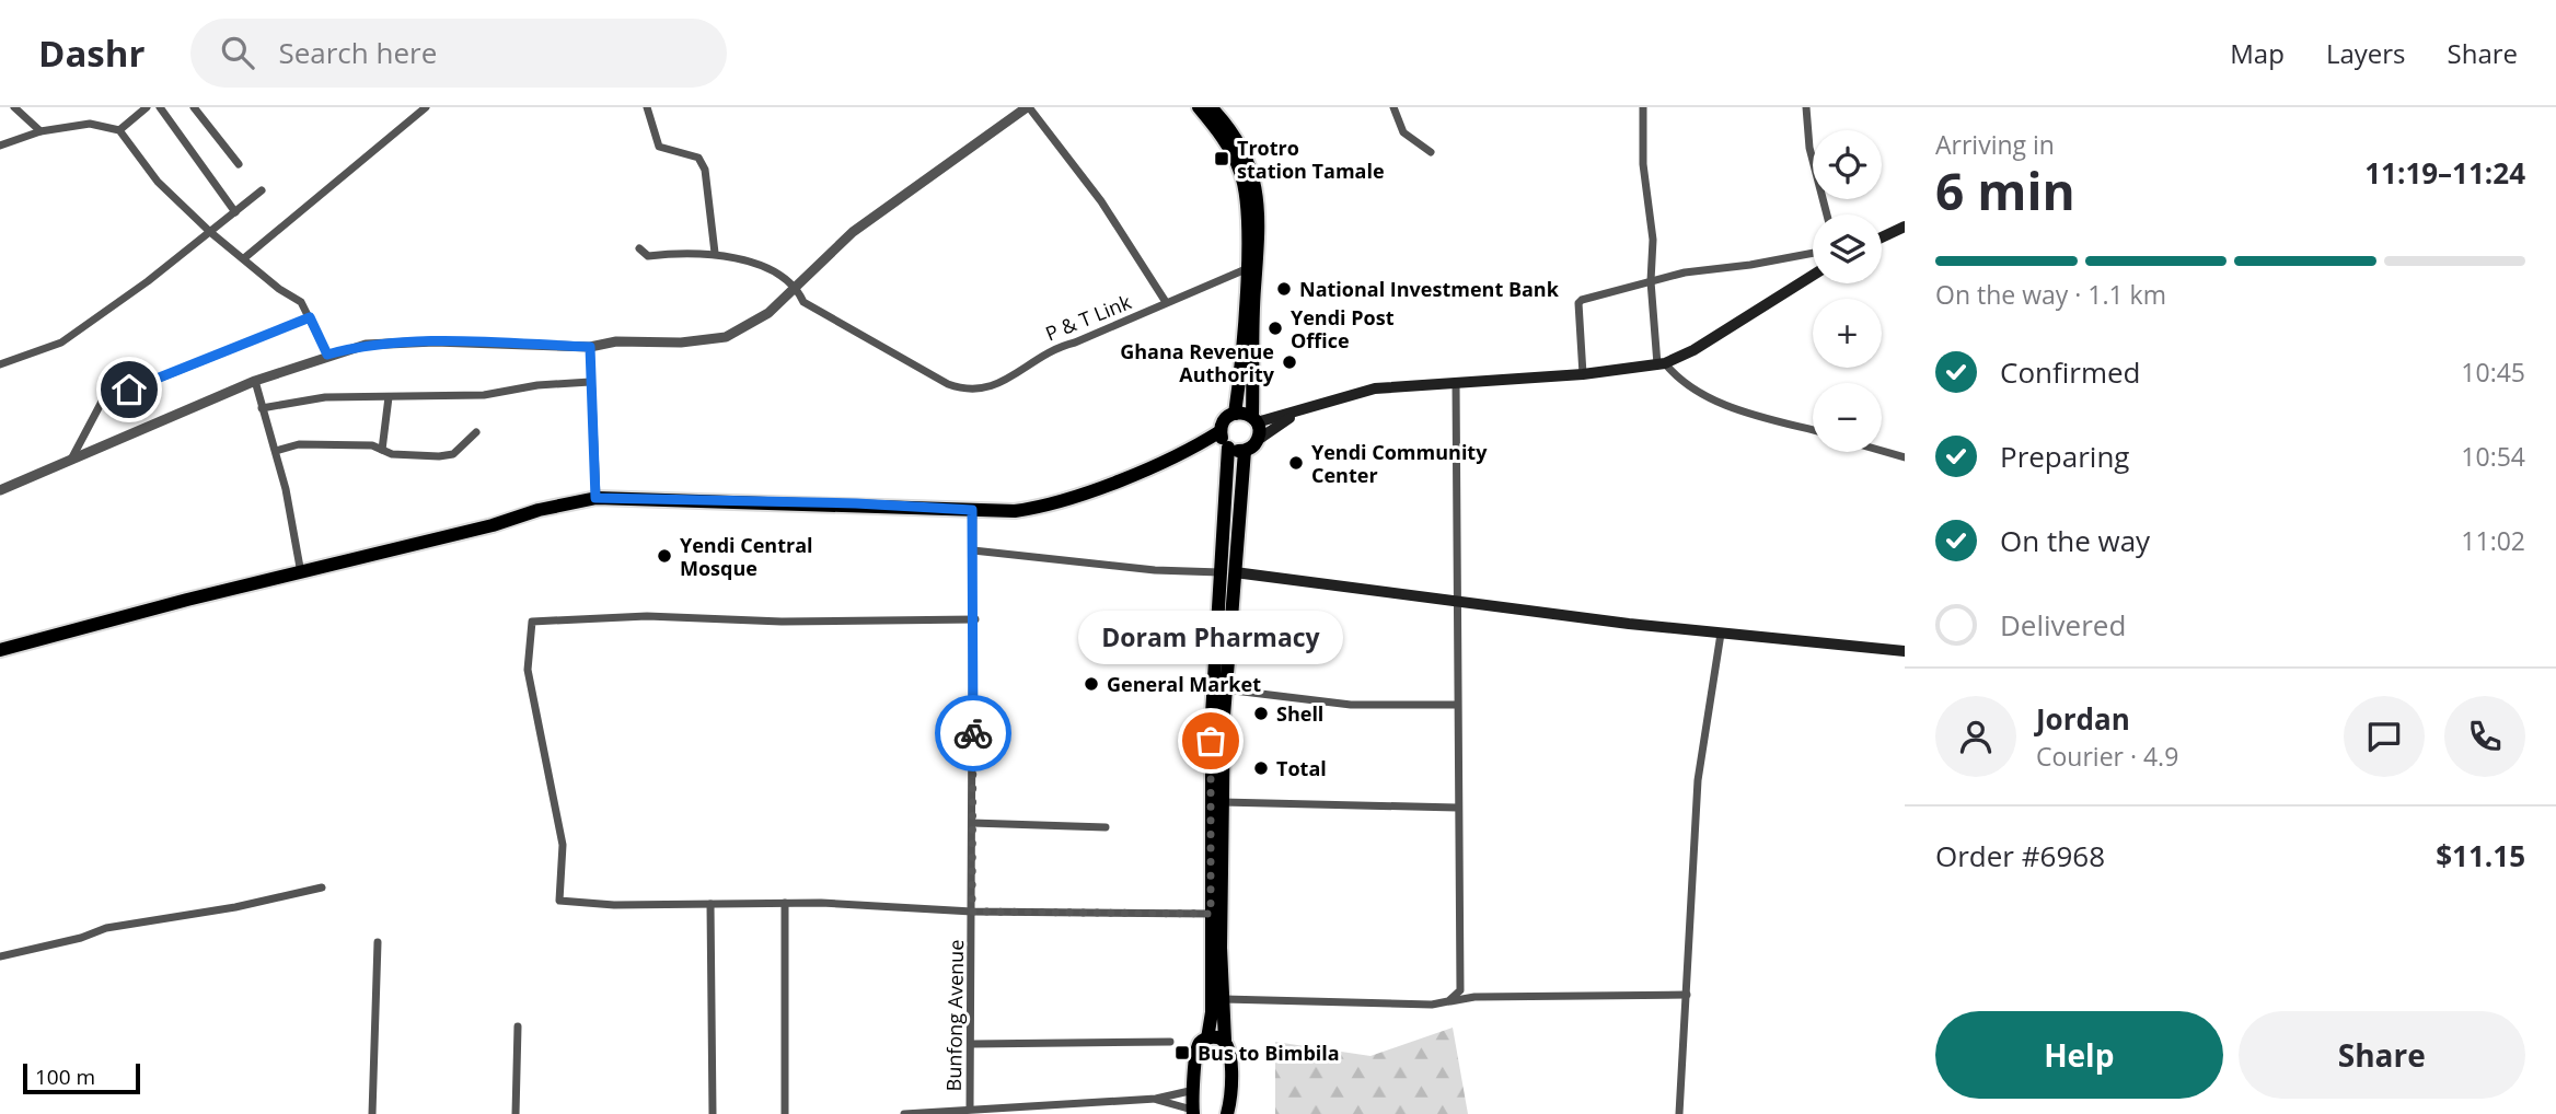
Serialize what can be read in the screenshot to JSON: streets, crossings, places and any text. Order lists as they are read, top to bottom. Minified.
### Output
{"streets":{"street":["P & T Link","Bunfong Avenue"]},"places":{"transit":["Trotro station Tamale","Bus to Bimbila"],"other":["National Investment Bank","Yendi Post Office","Ghana Revenue Authority","Yendi Community Center","Yendi Central Mosque","General Market","Shell","Doram Pharmacy","Total"]},"scale_bar":"100 m","page":{"header":"Dashr","search":"Search here","nav":["Map","Layers","Share"],"heading":["6 min","Arriving in","11:19–11:24"],"panel":["Jordan","Courier · 4.9","Order #6968","$11.15"],"map_buttons":["+","−"],"bar":"On the way · 1.1 km","list":[["Confirmed","10:45"],["Preparing","10:54"],["On the way","11:02"],"Delivered"],"bubble":"Doram Pharmacy","buttons":["Help","Share"],"scale":"100 m"}}
